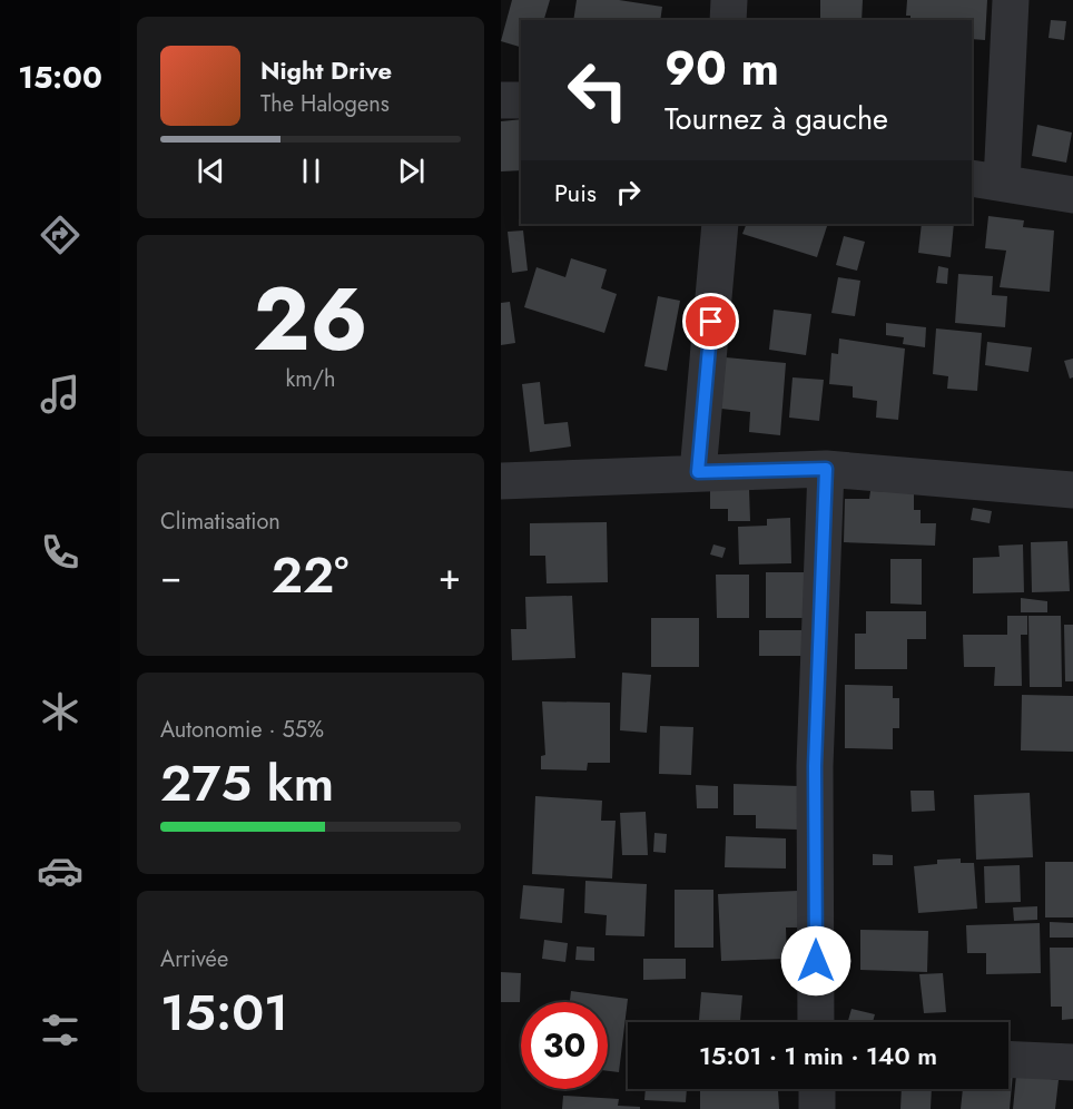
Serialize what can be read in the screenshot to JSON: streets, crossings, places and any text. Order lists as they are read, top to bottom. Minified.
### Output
{"page":{"tabs":"15:00","turn":["90 m","Tournez à gauche"],"song":["Night Drive","The Halogens"],"then":"Puis","tile":[["26","km/h"],"Climatisation",["Autonomie · 55%","275 km"],["Arrivée","15:01"]],"heat":["−","22°","+"],"limit":"30","trip":"15:01 · 1 min · 140 m"}}
